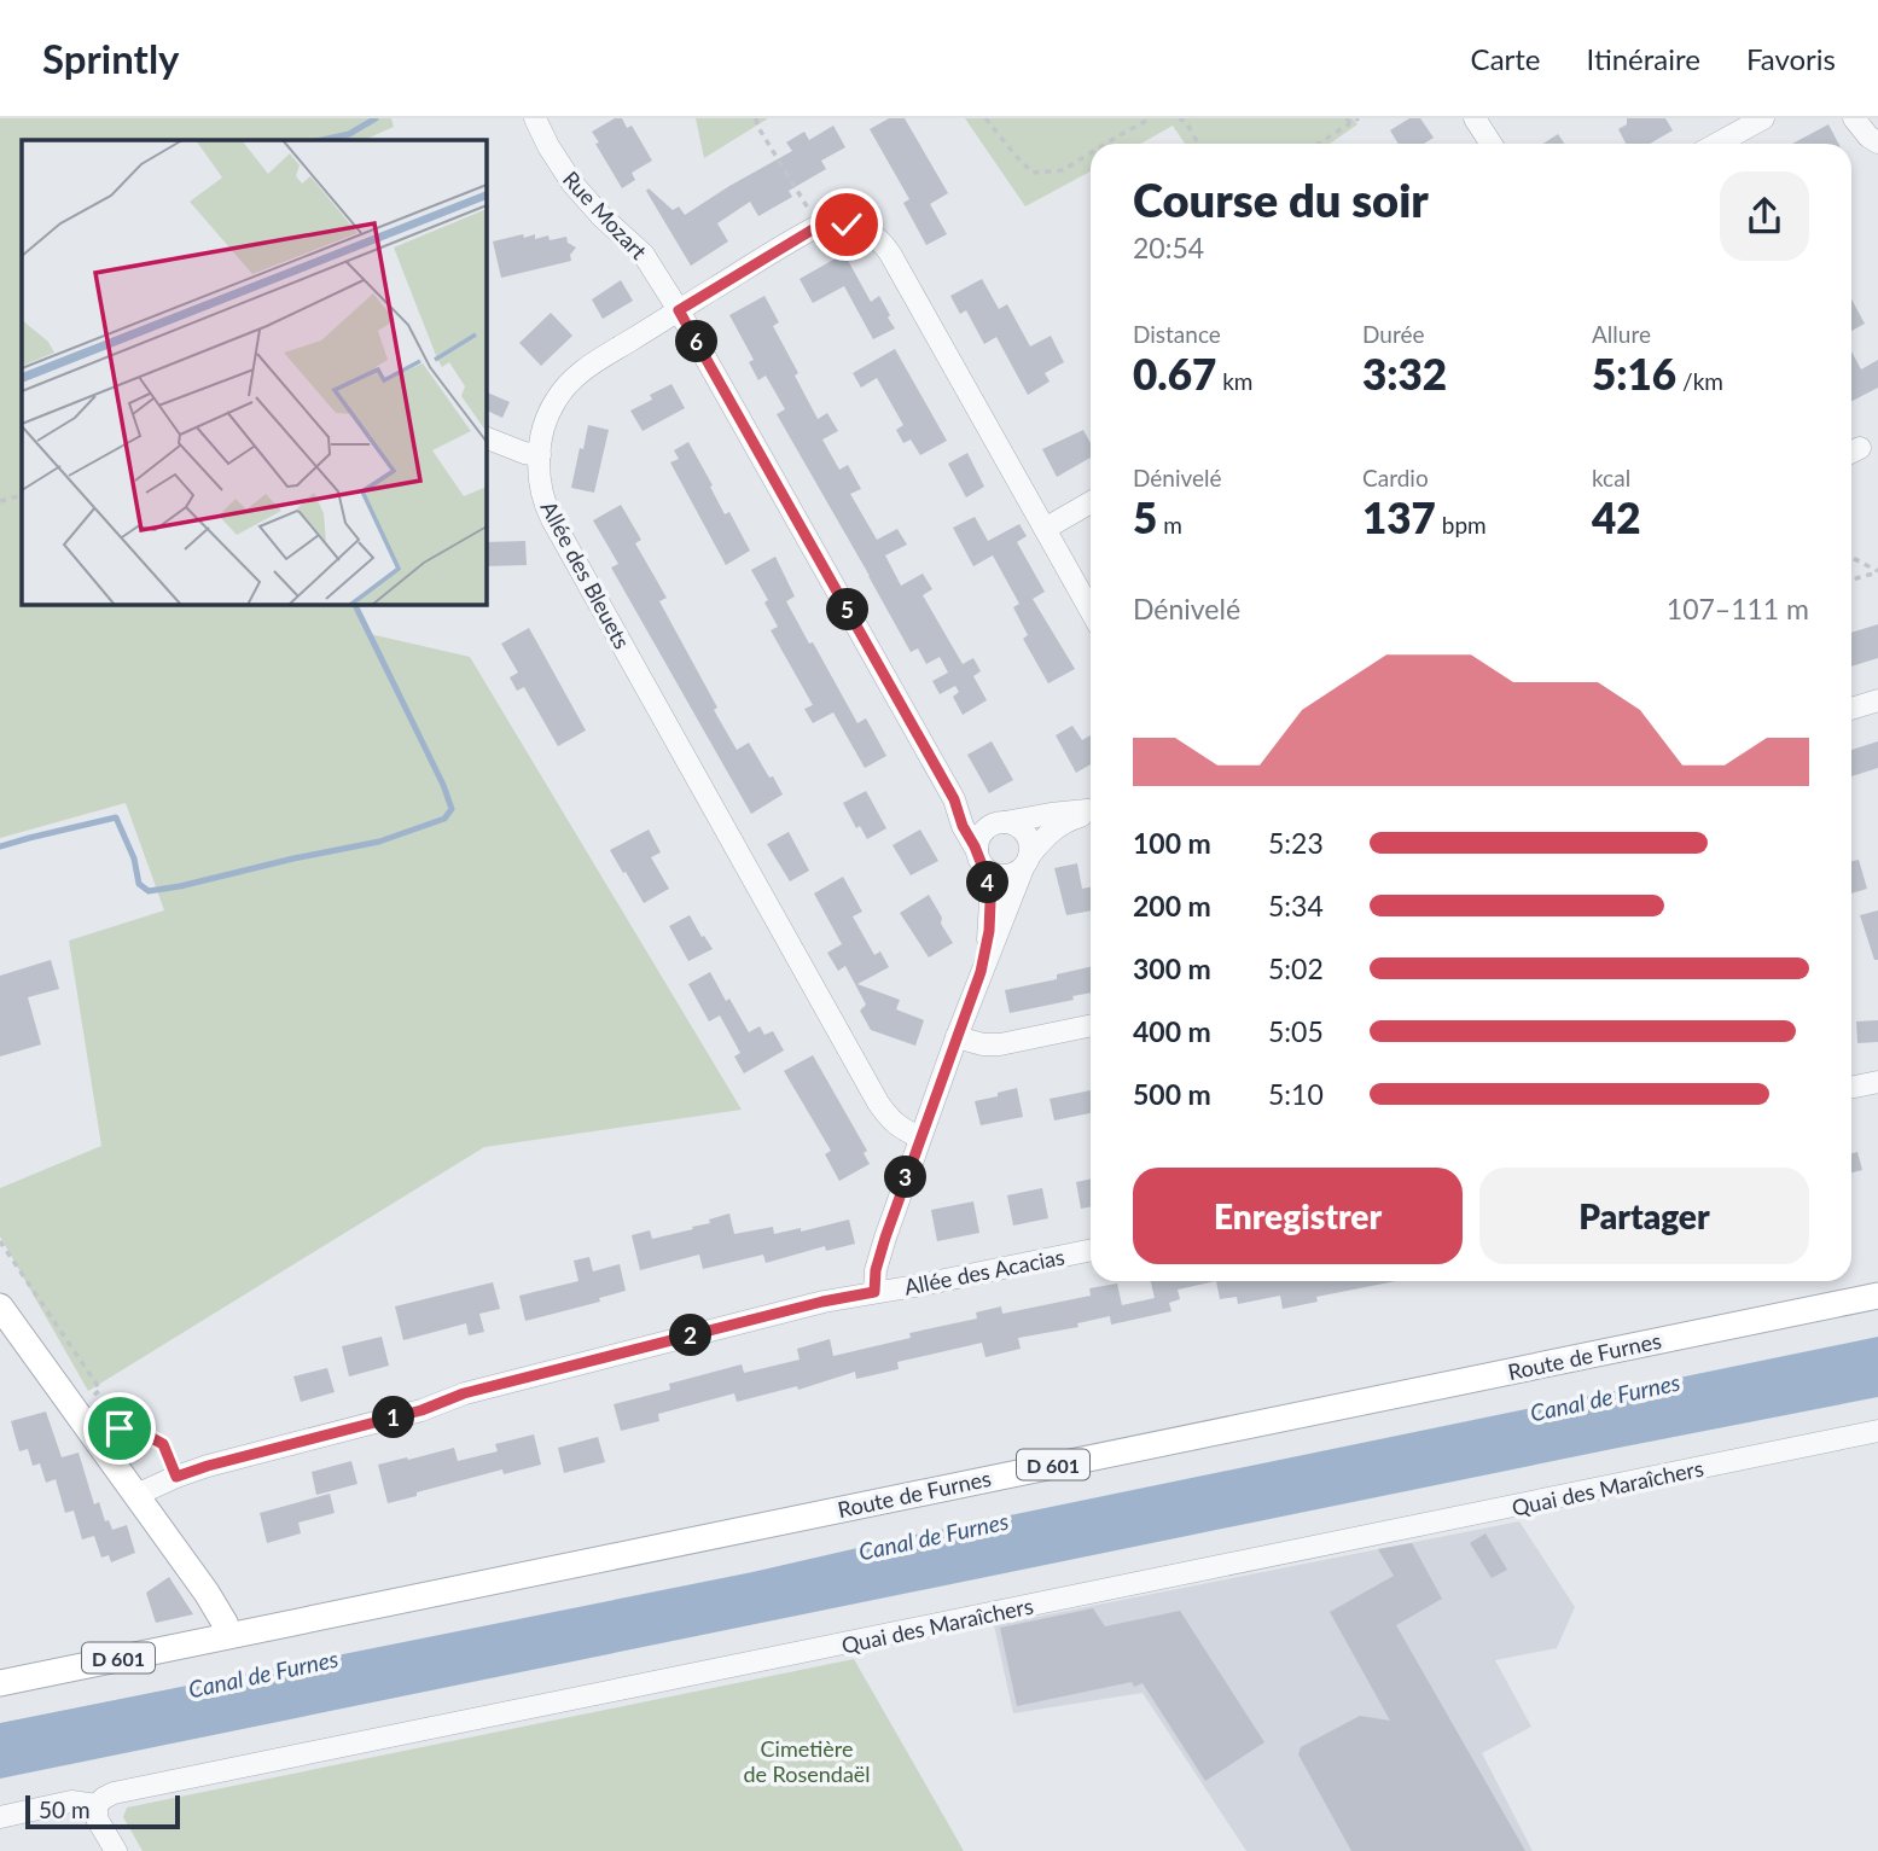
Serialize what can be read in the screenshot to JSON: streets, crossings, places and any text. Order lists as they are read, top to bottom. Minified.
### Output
{"streets":{"main road":["Route de Furnes","D 601"],"street":["Rue Mozart","Allée des Bleuets","Allée des Acacias","Quai des Maraîchers"]},"crossings":[["Rue Mozart","Allée des Bleuets"]],"water":["Canal de Furnes"],"parks":["Cimetière de Rosendaël"],"scale_bar":"50 m","page":{"header":"Sprintly","nav":["Carte","Itinéraire","Favoris"],"heading":["Course du soir","20:54"],"stats":[["Distance","0.67 km"],["Durée","3:32"],["Allure","5:16 /km"],["Dénivelé","5 m"],["Cardio","137 bpm"],["kcal","42"]],"pins":["6","5","4","3","2","1"],"chart":["Dénivelé","107–111 m"],"list":[{"name":"100 m","note":"5:23"},{"name":"200 m","note":"5:34"},{"name":"300 m","note":"5:02"},{"name":"400 m","note":"5:05"},{"name":"500 m","note":"5:10"}],"buttons":["Enregistrer","Partager"],"scale":"50 m"}}
